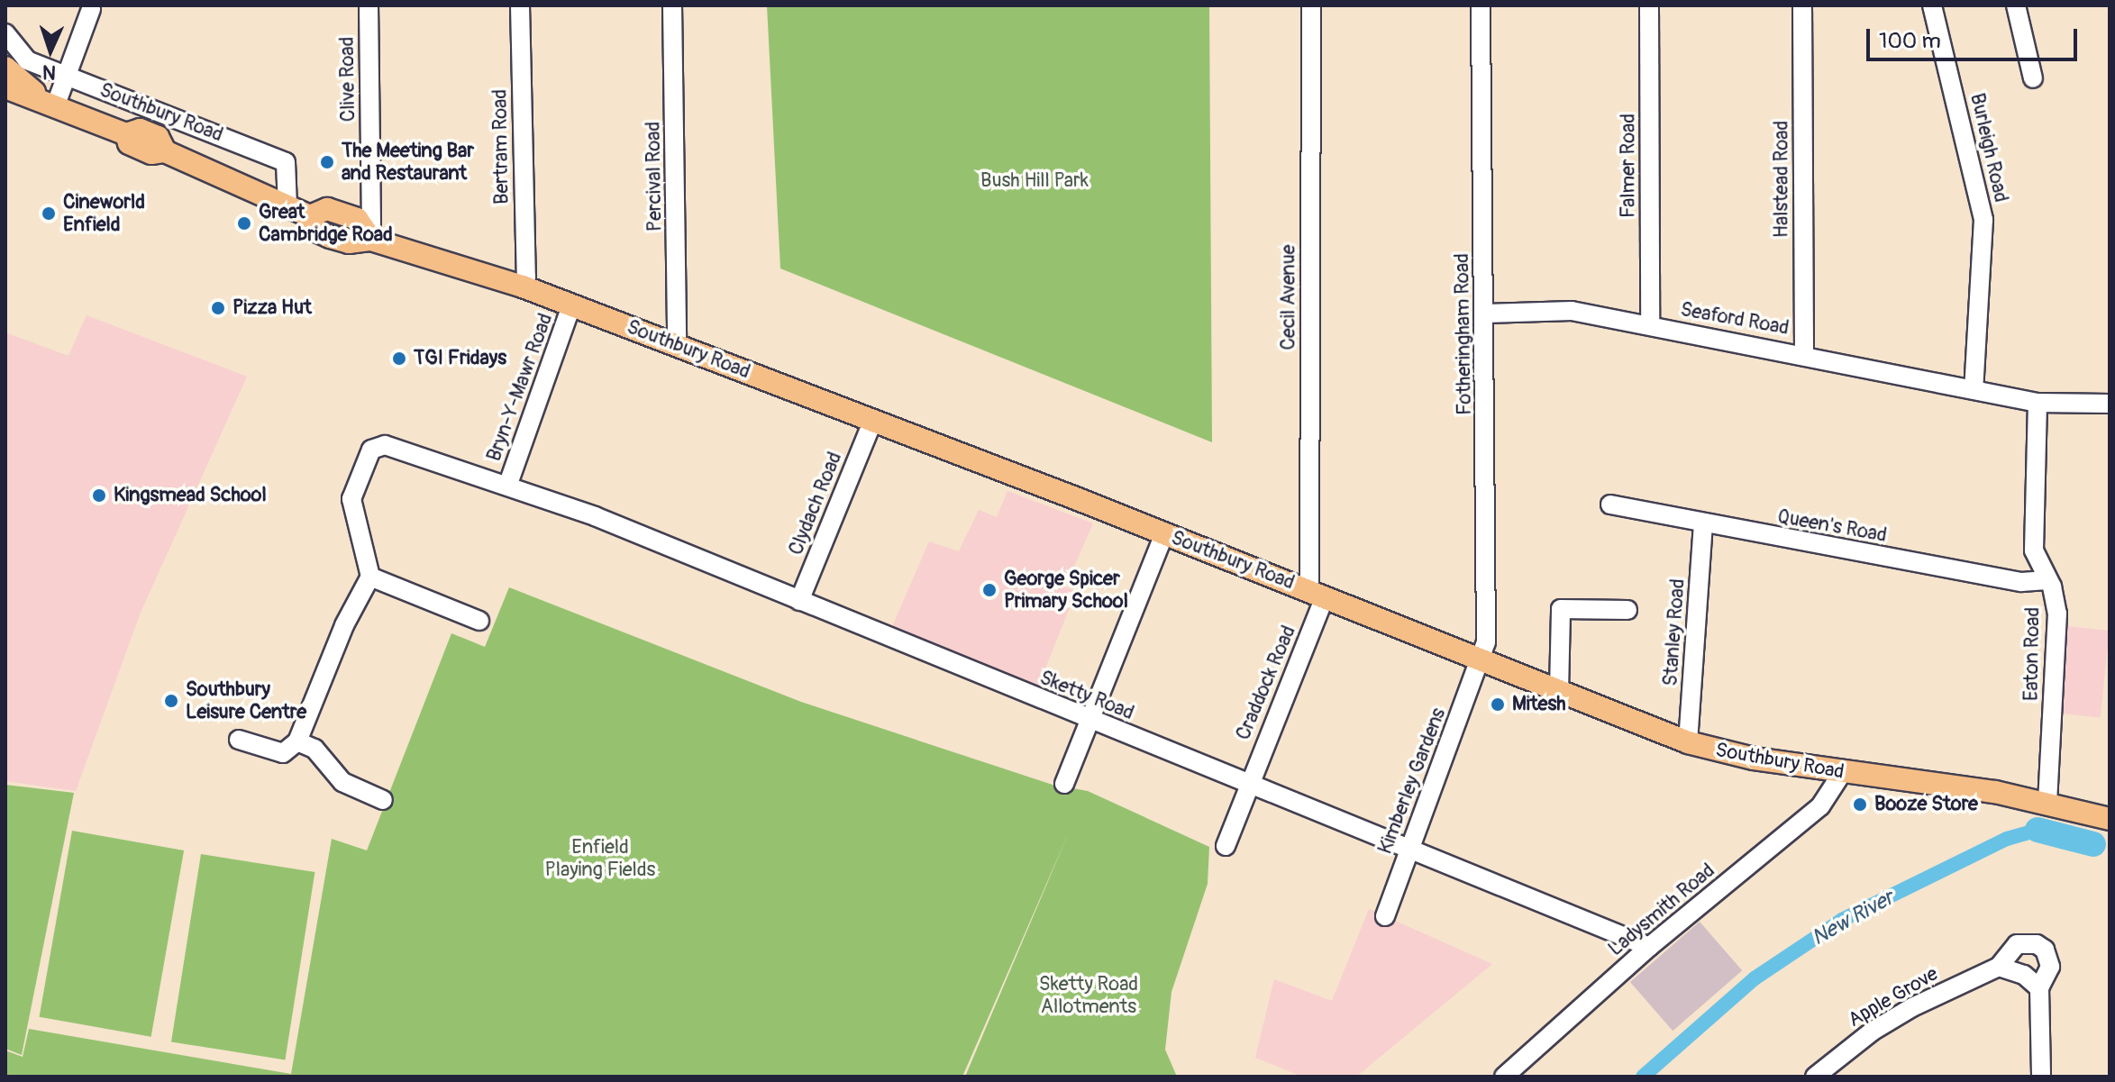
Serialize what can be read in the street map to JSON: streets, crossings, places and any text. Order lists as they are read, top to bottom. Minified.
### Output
{"streets":{"main road":["Southbury Road"],"street":["Clive Road","Bertram Road","Burleigh Road","Falmer Road","Percival Road","Halstead Road","Cecil Avenue","Seaford Road","Fotheringham Road","Bryn-Y-Mawr Road","Clydach Road","Queen's Road","Stanley Road","Eaton Road","Craddock Road","Sketty Road","Kimberley Gardens","Ladysmith Road","Apple Grove"]},"crossings":[["Clive Road","Southbury Road"],["Southbury Road","Bertram Road"],["Southbury Road","Percival Road"],["Southbury Road","Cecil Avenue"],["Southbury Road","Fotheringham Road"],["Southbury Road","Bryn-Y-Mawr Road"],["Southbury Road","Clydach Road"],["Southbury Road","Stanley Road"],["Southbury Road","Eaton Road"],["Southbury Road","Craddock Road"],["Southbury Road","Kimberley Gardens"],["Southbury Road","Ladysmith Road"],["Burleigh Road","Seaford Road"],["Falmer Road","Seaford Road"],["Halstead Road","Seaford Road"],["Cecil Avenue","Craddock Road"],["Seaford Road","Fotheringham Road"],["Fotheringham Road","Kimberley Gardens"],["Bryn-Y-Mawr Road","Sketty Road"],["Clydach Road","Sketty Road"],["Queen's Road","Stanley Road"],["Queen's Road","Eaton Road"],["Craddock Road","Sketty Road"],["Sketty Road","Kimberley Gardens"],["Sketty Road","Ladysmith Road"]],"water":["New River"],"parks":["Bush Hill Park","Enfield Playing Fields","Sketty Road Allotments"],"places":["The Meeting Bar and Restaurant","Cineworld Enfield","Great Cambridge Road","Pizza Hut","TGI Fridays","Kingsmead School","George Spicer Primary School","Southbury Leisure Centre","Mitesh","Booze Store"],"scale_bar":"100 m","north":"bottom"}
